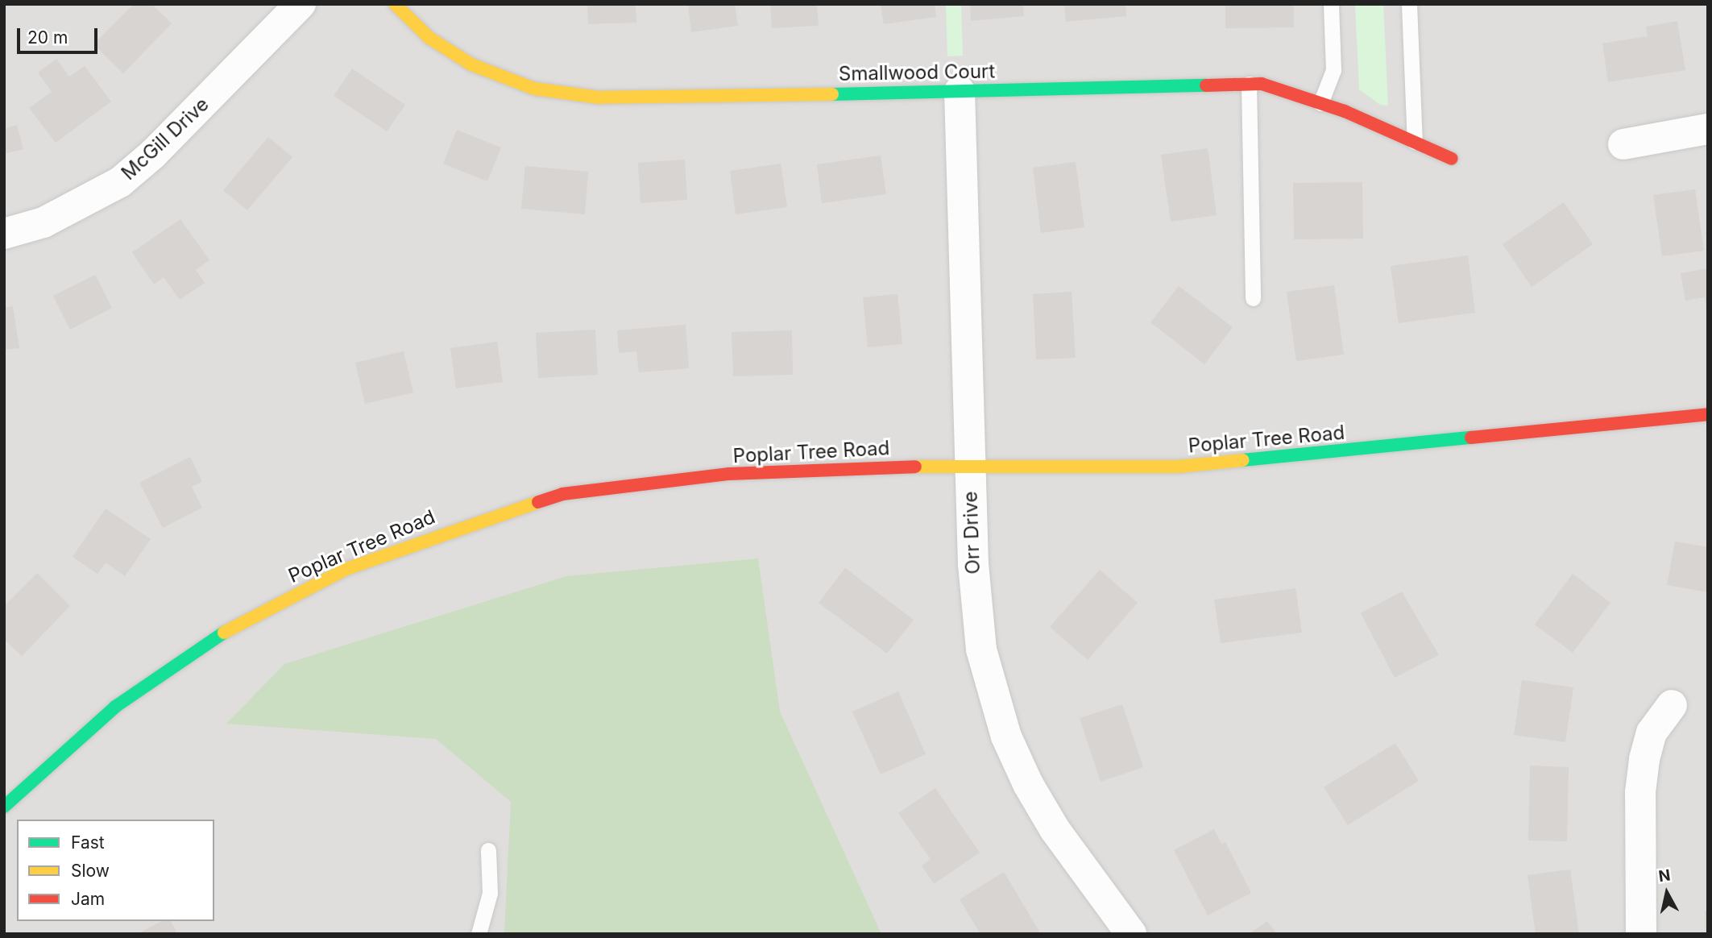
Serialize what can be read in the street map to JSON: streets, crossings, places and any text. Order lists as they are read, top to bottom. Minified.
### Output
{"streets":{"main road":["Smallwood Court","Poplar Tree Road"],"street":["McGill Drive","Orr Drive"]},"crossings":[["Smallwood Court","Orr Drive"],["Poplar Tree Road","Orr Drive"]],"legend":["Fast","Slow","Jam"],"scale_bar":"20 m","north":"top"}
